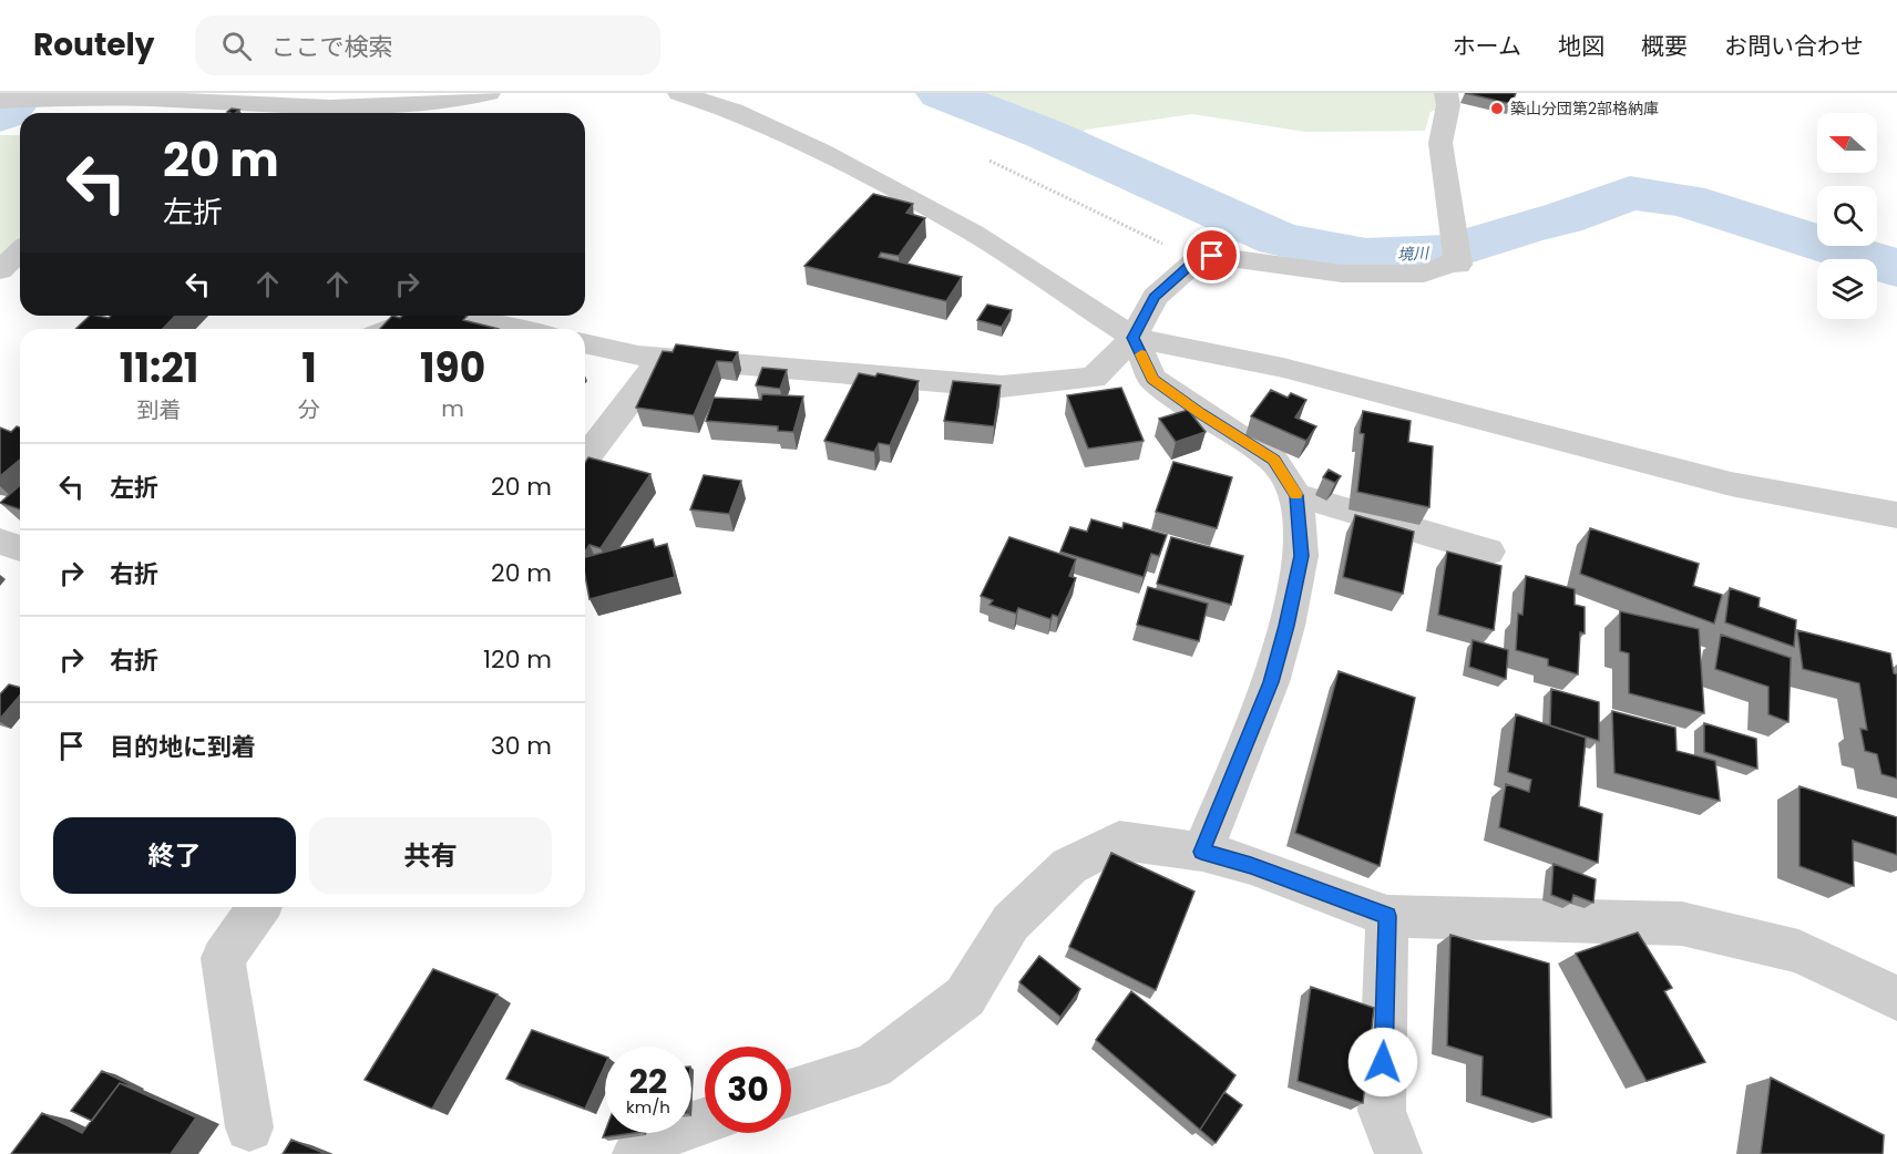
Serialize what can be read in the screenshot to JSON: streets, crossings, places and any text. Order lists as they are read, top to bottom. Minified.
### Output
{"water":["境川"],"places":["築山分団第2部格納庫"],"north":"left","page":{"header":"Routely","search":"ここで検索","nav":["ホーム","地図","概要","お問い合わせ"],"turn":["20 m","左折"],"eta":["11:21","到着","1","分","190","m"],"list":[{"name":"左折","value":"20 m"},{"name":"右折","value":"20 m"},{"name":"右折","value":"120 m"},{"name":"目的地に到着","value":"30 m"}],"buttons":["終了","共有"],"speed":"22 km/h","limit":"30"}}
